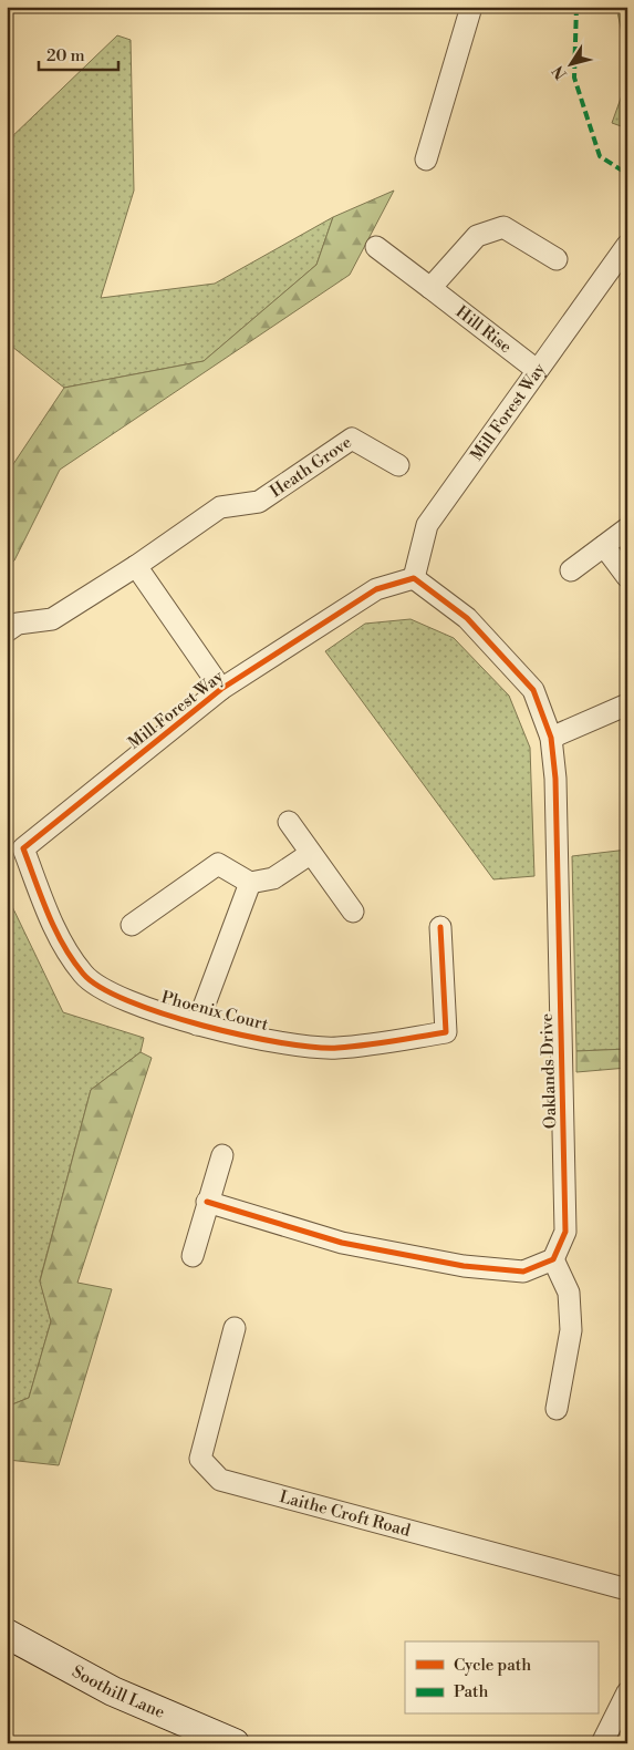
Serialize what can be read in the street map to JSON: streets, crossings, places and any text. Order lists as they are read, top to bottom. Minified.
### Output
{"streets":{"main road":["Soothill Lane"],"street":["Hill Rise","Mill Forest Way","Heath Grove","Phoenix Court","Oaklands Drive","Laithe Croft Road"]},"crossings":[["Hill Rise","Mill Forest Way"],["Mill Forest Way","Phoenix Court"],["Mill Forest Way","Oaklands Drive"]],"legend":["Cycle path","Path"],"scale_bar":"20 m","north":"bottom left"}
